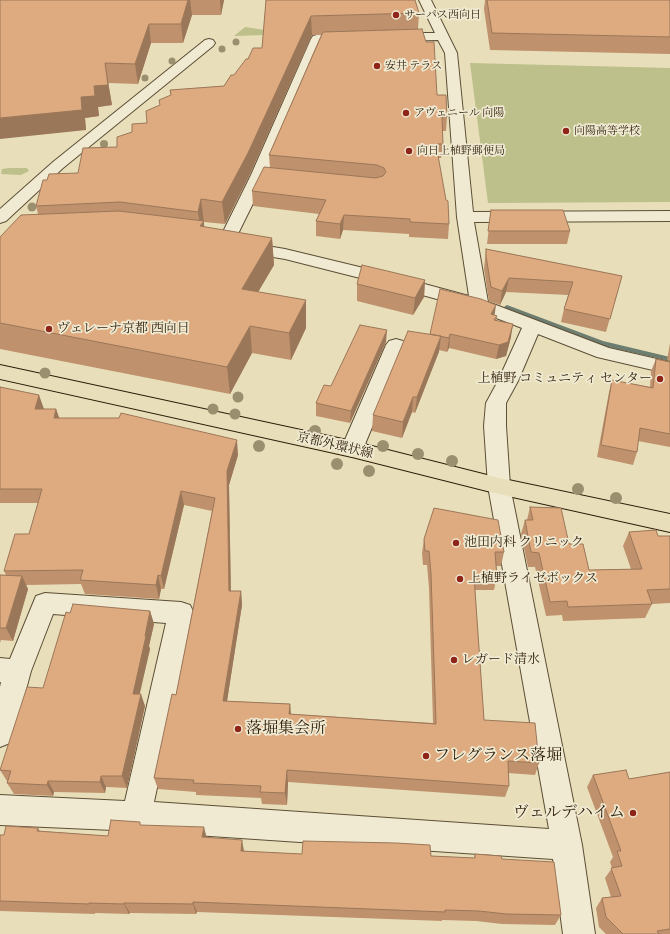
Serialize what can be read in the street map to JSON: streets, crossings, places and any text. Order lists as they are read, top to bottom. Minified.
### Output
{"streets":{"main road":["京都外環状線"]},"places":["サーパス西向日","安井 テラス","アヴェニール 向陽","向陽高等学校","向日上植野郵便局","ヴェレーナ京都 西向日","上植野 コミュニティ センター","池田内科 クリニック","上植野ライゼボックス","レガード清水","落堀集会所","フレグランス落堀","ヴェルデハイム"]}
